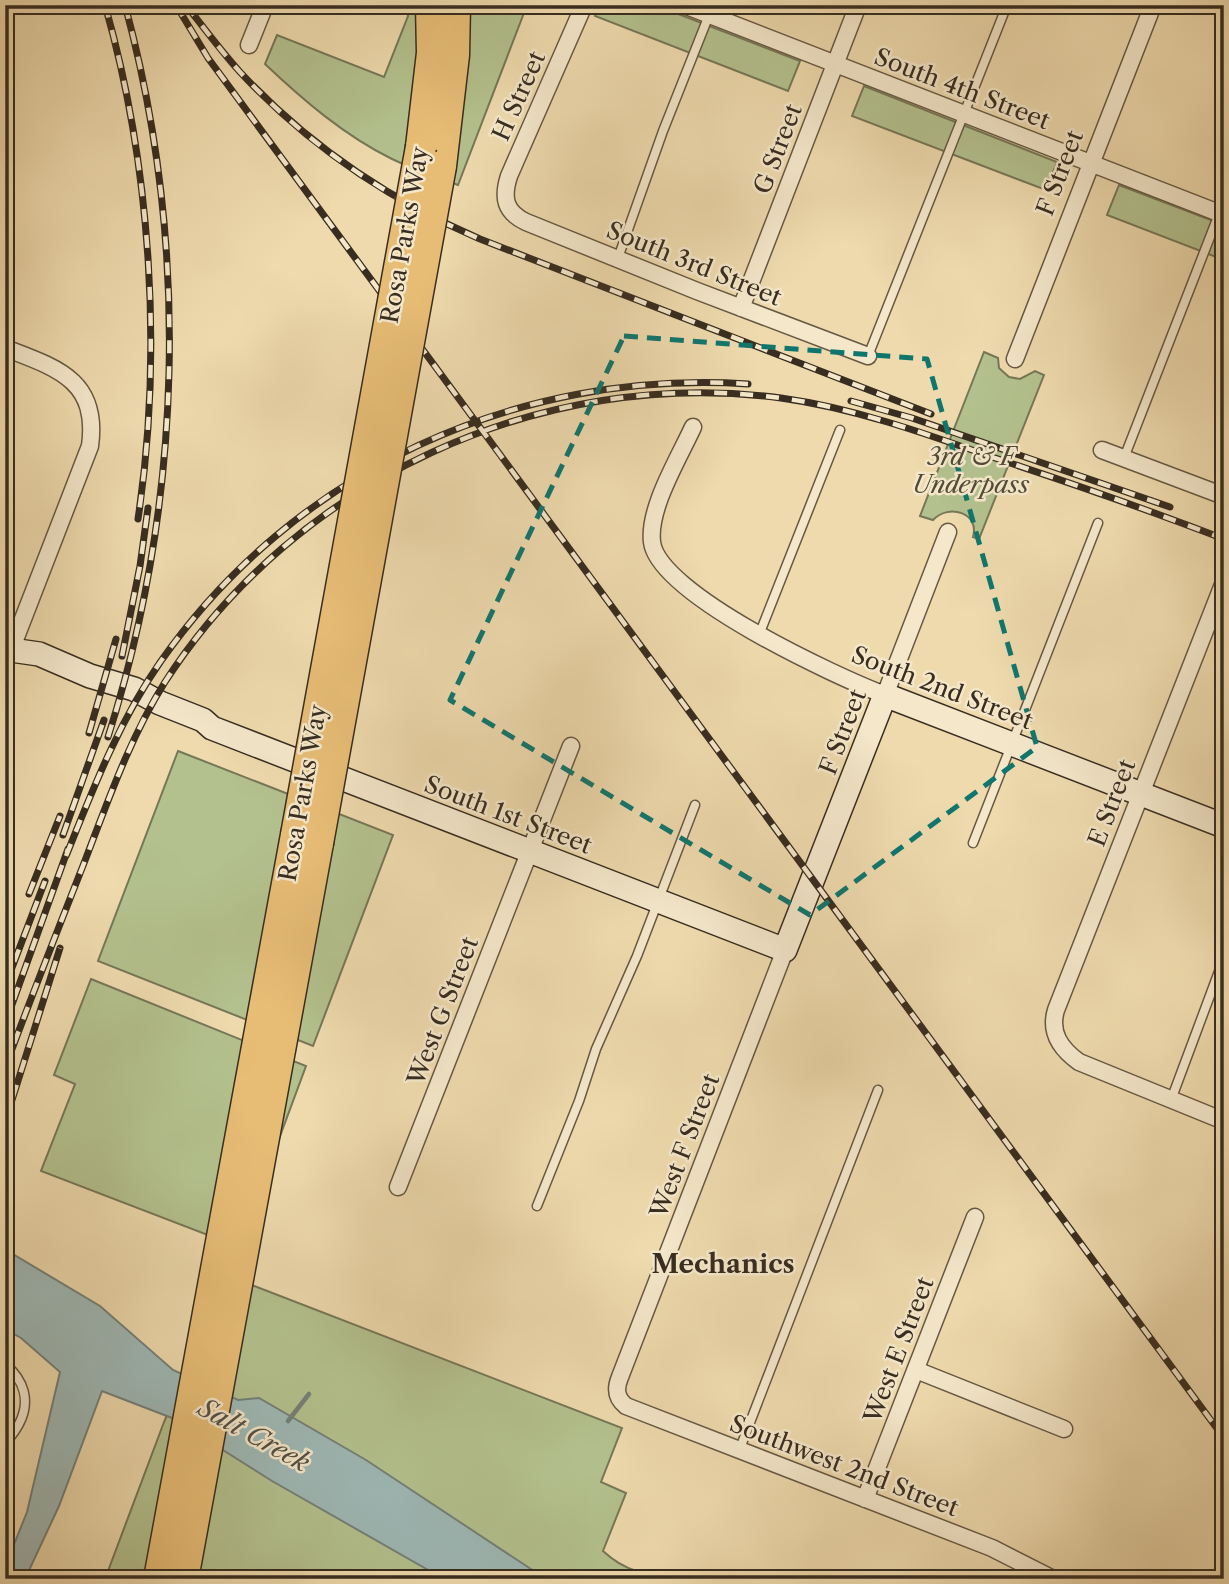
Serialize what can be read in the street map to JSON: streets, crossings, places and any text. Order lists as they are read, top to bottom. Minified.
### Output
{"streets":{"highway":["Rosa Parks Way"],"street":["South 4th Street","H Street","G Street","F Street","South 3rd Street","South 2nd Street","E Street","South 1st Street","West G Street","West F Street","West E Street","Southwest 2nd Street"]},"crossings":[["South 4th Street","G Street"],["South 4th Street","F Street"],["H Street","South 3rd Street"],["G Street","South 3rd Street"],["F Street","South 2nd Street"],["F Street","South 1st Street"],["F Street","West F Street"],["South 2nd Street","E Street"],["South 1st Street","West G Street"],["South 1st Street","West F Street"],["West F Street","Southwest 2nd Street"],["West E Street","Southwest 2nd Street"]],"districts":["Mechanics"],"water":["Salt Creek"],"parks":["3rd & F Underpass"]}
